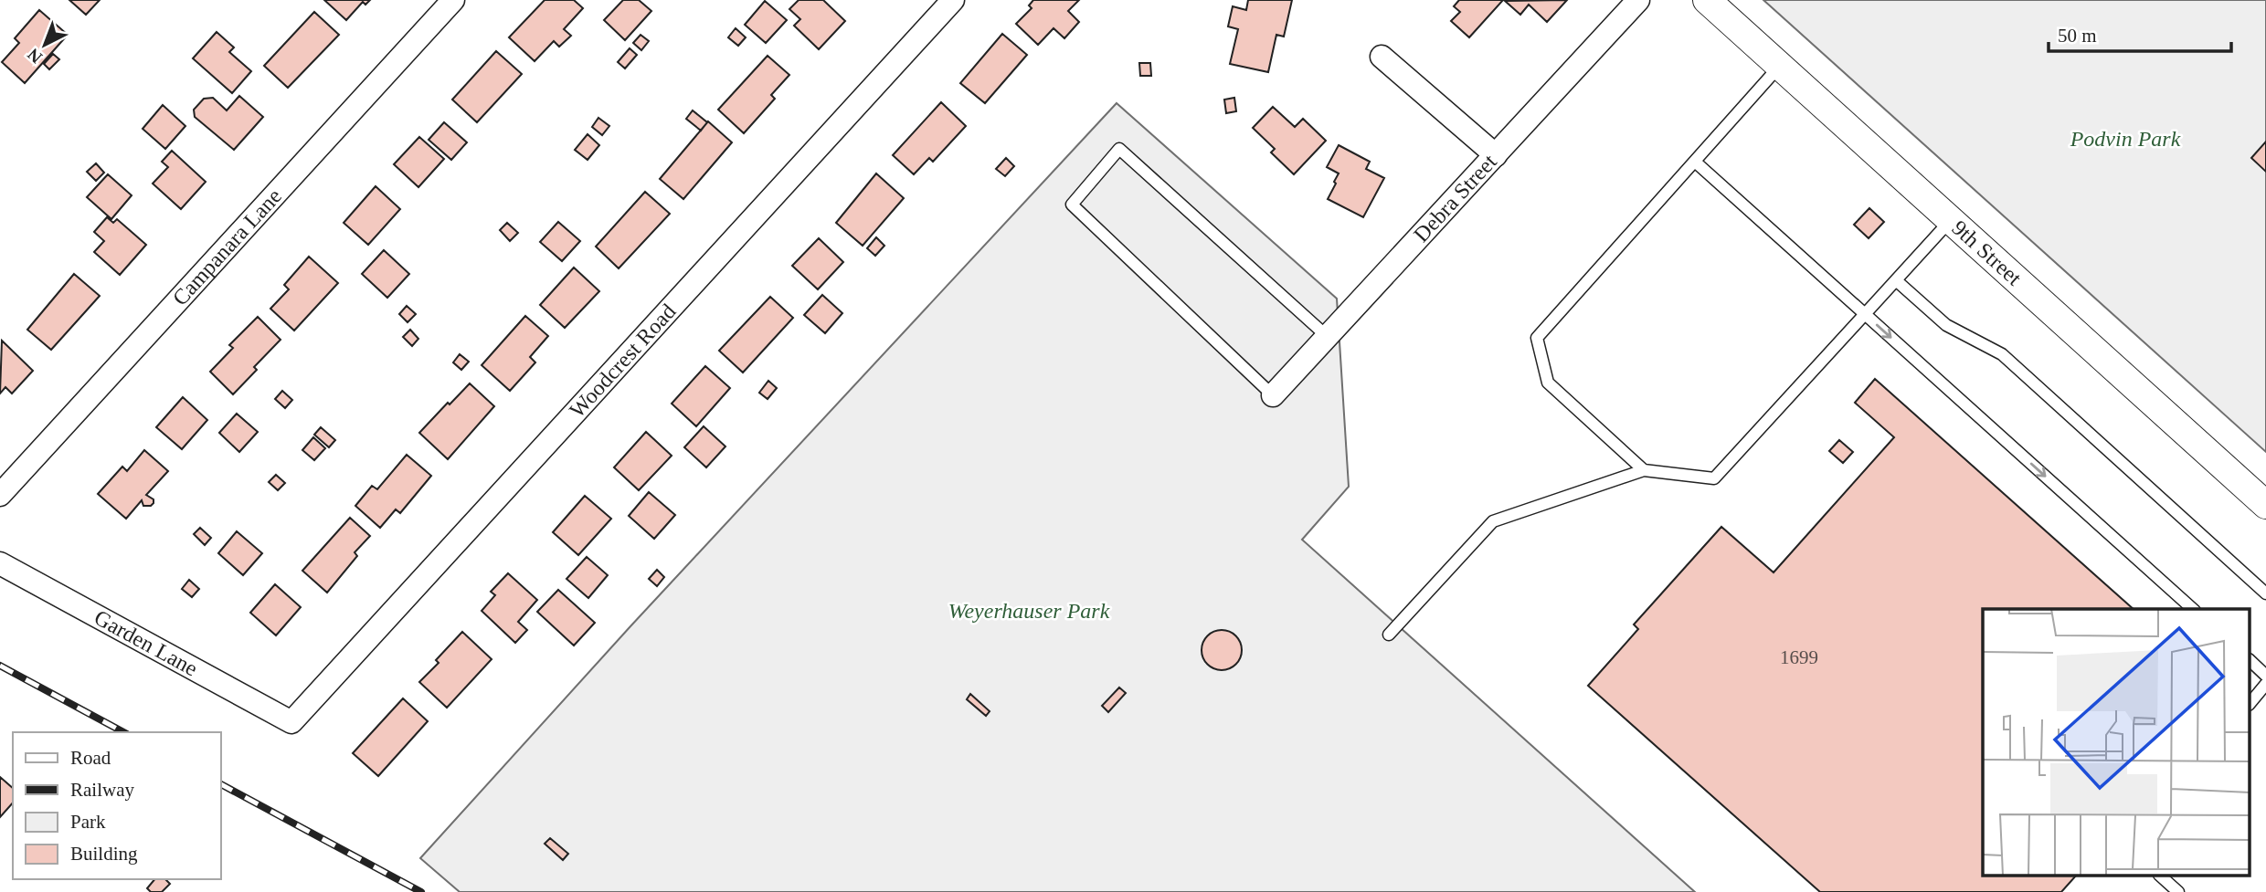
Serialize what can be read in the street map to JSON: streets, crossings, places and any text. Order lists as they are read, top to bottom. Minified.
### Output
{"streets":{"street":["Debra Street","Campanara Lane","9th Street","Woodcrest Road","Garden Lane"]},"crossings":[["Woodcrest Road","Garden Lane"]],"parks":["Podvin Park","Weyerhauser Park"],"house_numbers":["1699"],"legend":["Road","Railway","Park","Building"],"scale_bar":"50 m","north":"bottom left"}
